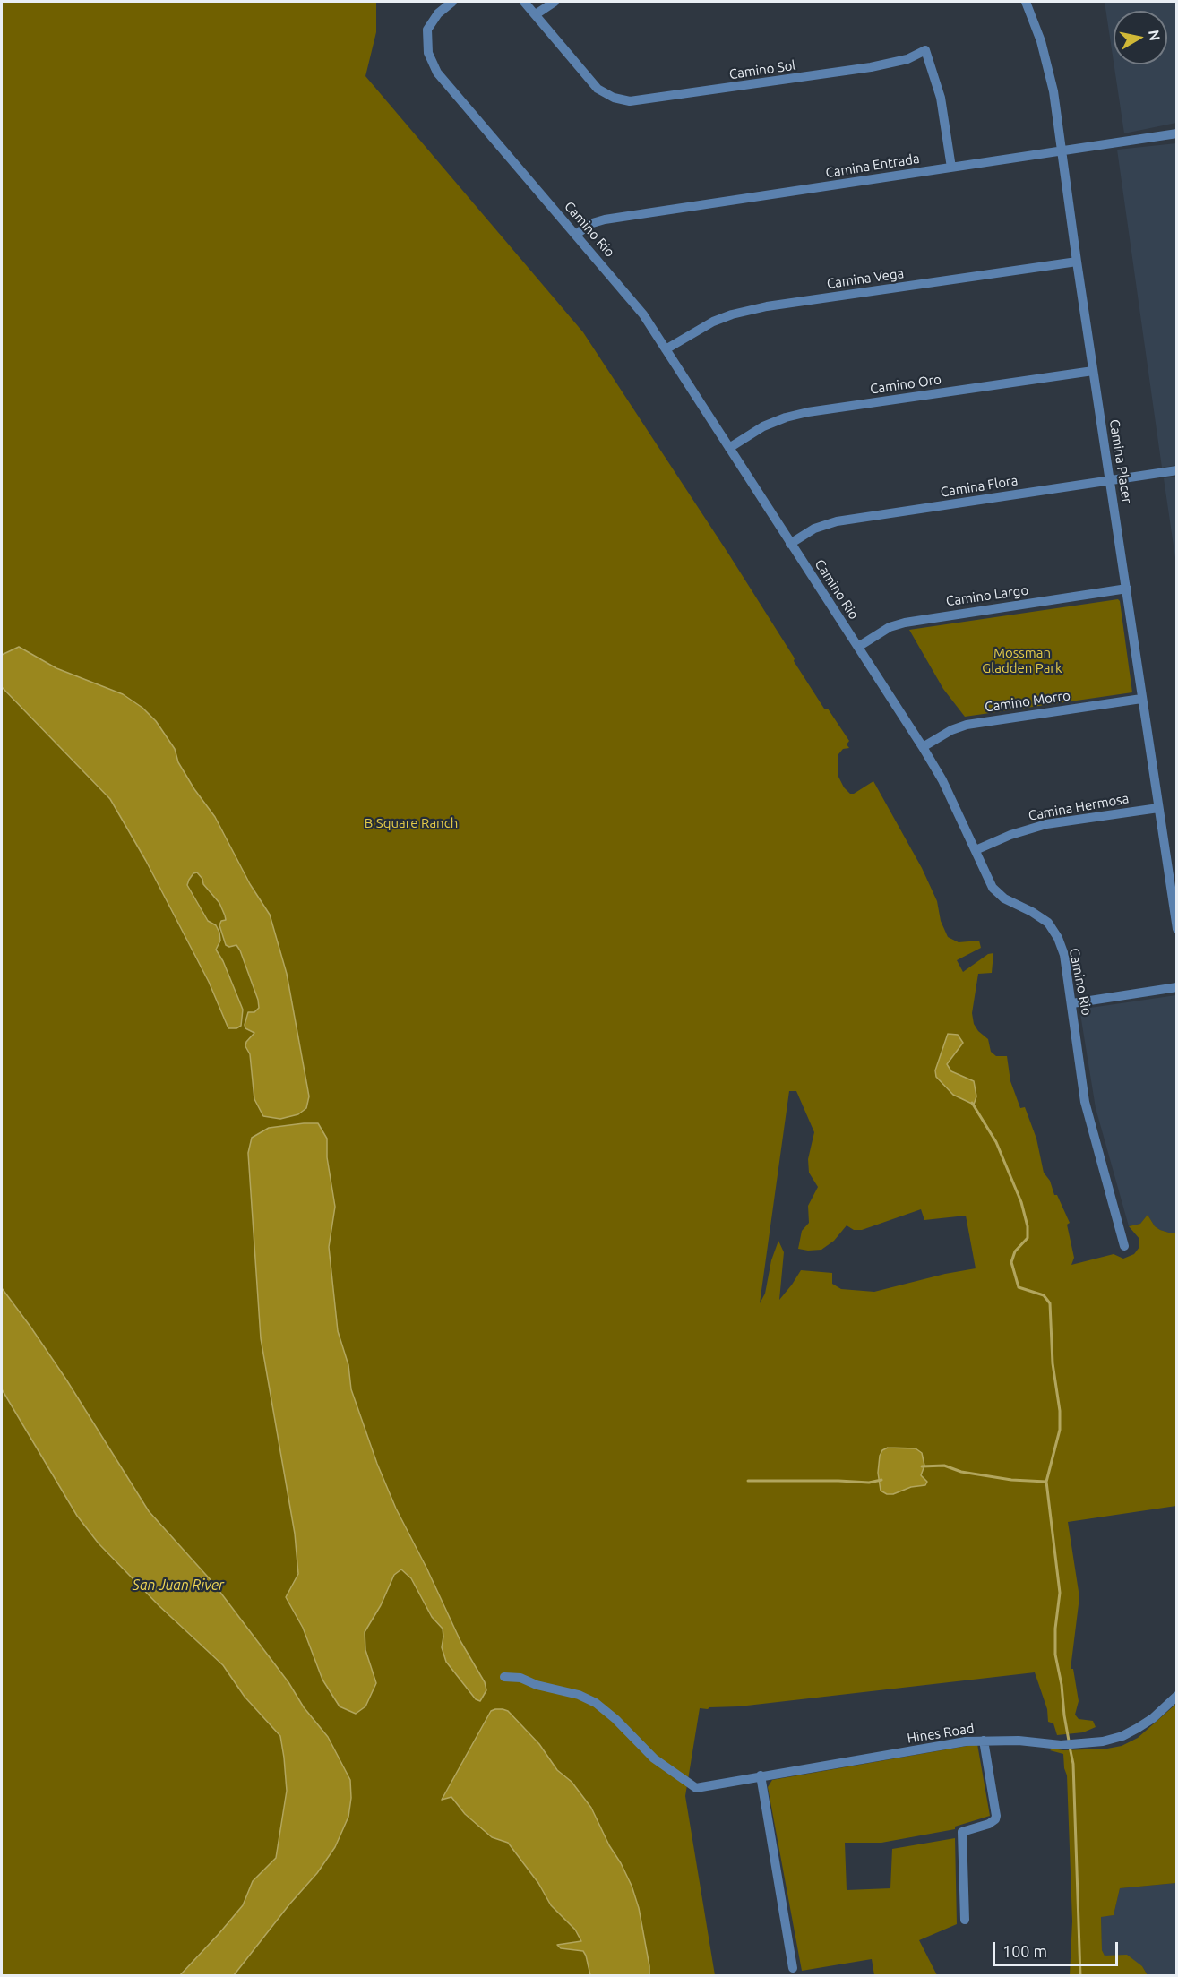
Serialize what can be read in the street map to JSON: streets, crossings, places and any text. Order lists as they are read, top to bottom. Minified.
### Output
{"streets":{"street":["Camino Sol","Camina Entrada","Camino Rio","Camina Vega","Camino Oro","Camina Placer","Camina Flora","Camino Largo","Camino Morro","Camina Hermosa","Hines Road"]},"crossings":[["Camino Sol","Camina Entrada"],["Camina Entrada","Camino Rio"],["Camina Entrada","Camina Placer"],["Camino Rio","Camina Vega"],["Camino Rio","Camino Oro"],["Camino Rio","Camina Flora"],["Camino Rio","Camino Largo"],["Camino Rio","Camino Morro"],["Camino Rio","Camina Hermosa"],["Camina Vega","Camina Placer"],["Camino Oro","Camina Placer"],["Camina Placer","Camina Flora"],["Camina Placer","Camino Largo"],["Camina Placer","Camino Morro"],["Camina Placer","Camina Hermosa"]],"water":["San Juan River"],"parks":["Mossman Gladden Park","B Square Ranch"],"scale_bar":"100 m","north":"right"}
